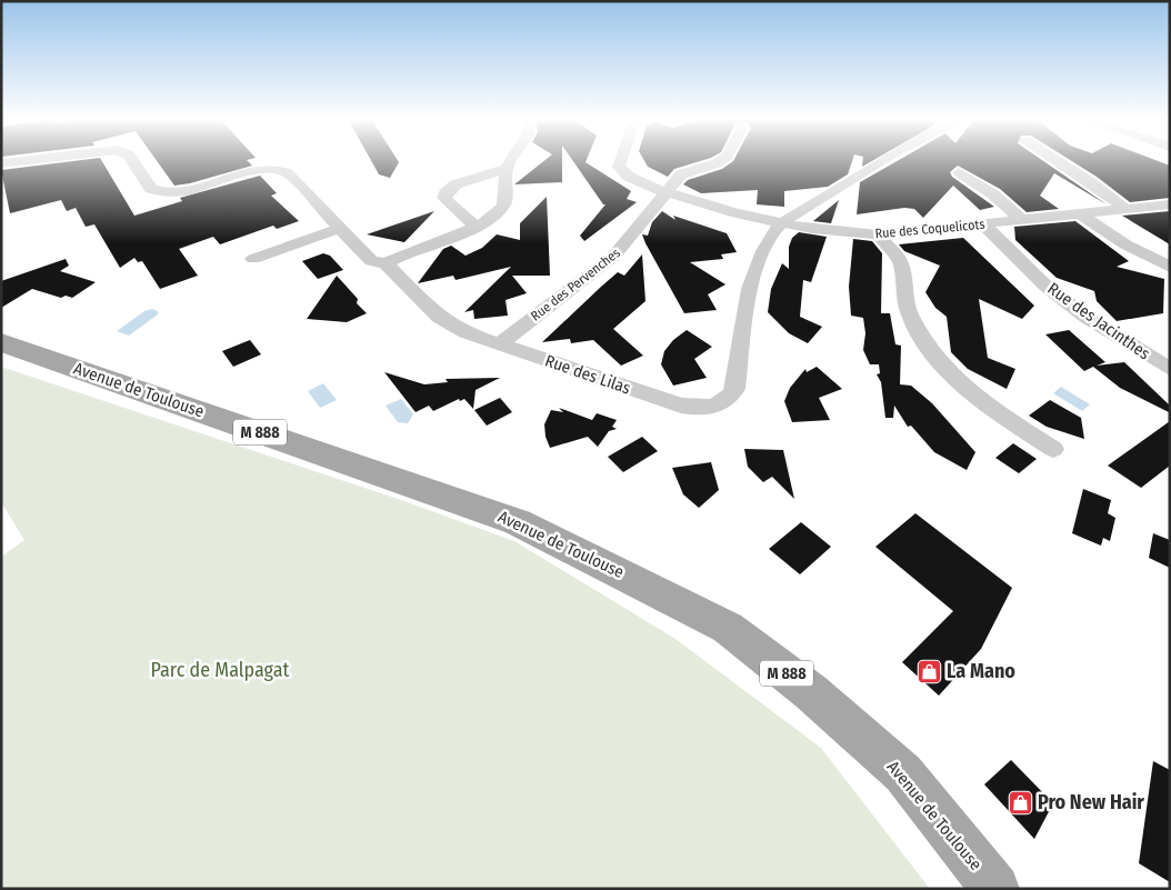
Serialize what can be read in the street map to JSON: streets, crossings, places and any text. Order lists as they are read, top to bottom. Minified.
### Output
{"streets":{"main road":["Avenue de Toulouse","M 888"],"street":["Rue des Coquelicots","Rue des Pervenches","Rue des Jacinthes","Rue des Lilas"]},"crossings":[["Rue des Coquelicots","Rue des Pervenches"],["Rue des Coquelicots","Rue des Jacinthes"],["Rue des Coquelicots","Rue des Lilas"],["Rue des Pervenches","Rue des Lilas"]],"parks":["Parc de Malpagat"],"places":{"shop":["La Mano","Pro New Hair"]}}
